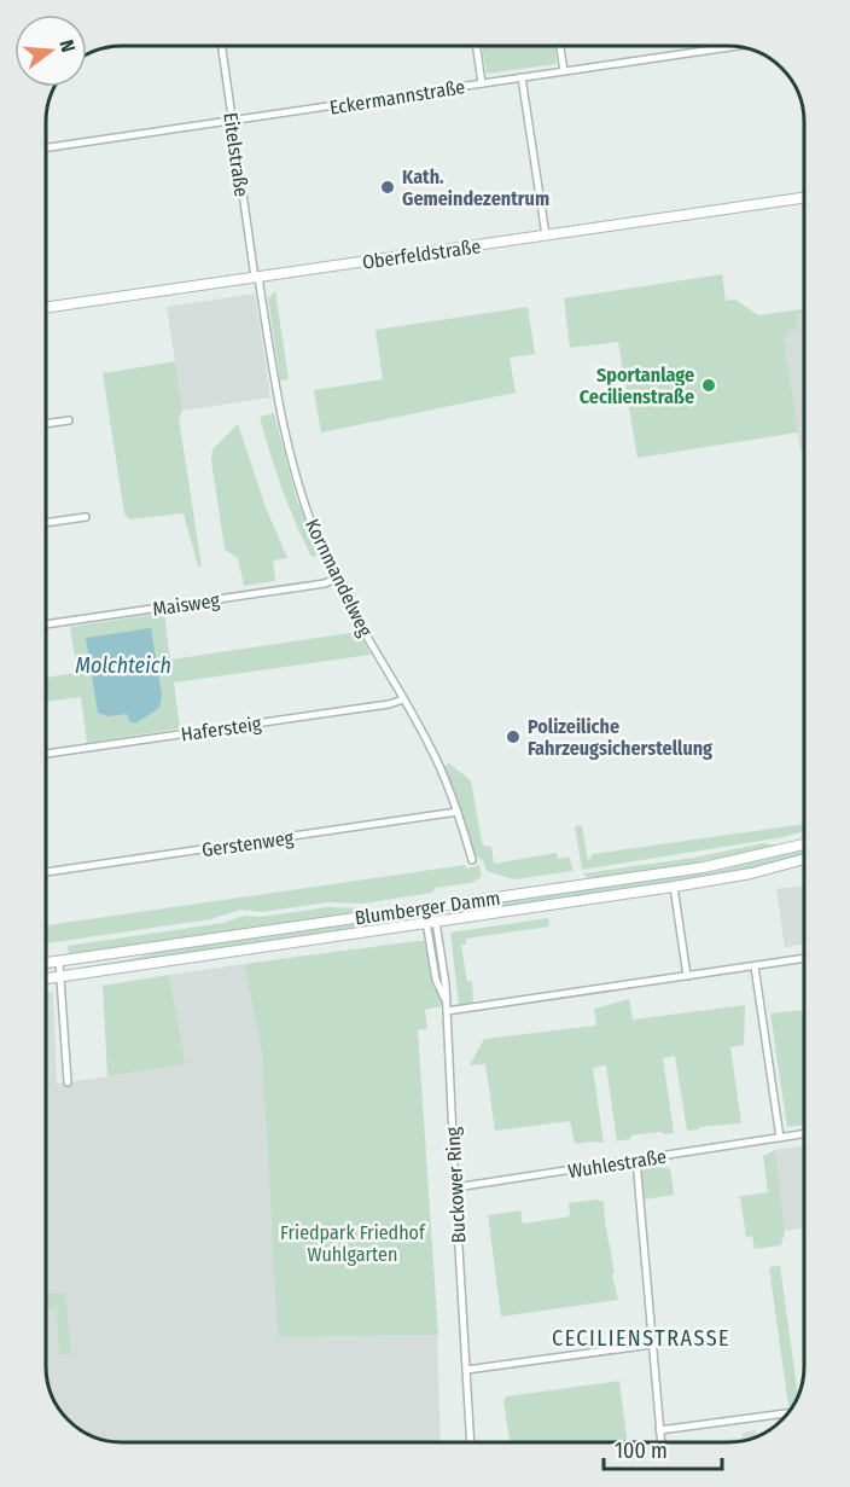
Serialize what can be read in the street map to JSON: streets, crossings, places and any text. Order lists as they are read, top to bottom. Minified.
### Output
{"streets":{"main road":["Oberfeldstraße","Blumberger Damm"],"street":["Eckermannstraße","Eitelstraße","Kornmandelweg","Maisweg","Hafersteig","Gerstenweg","Wuhlestraße","Buckower Ring"]},"crossings":[["Eckermannstraße","Eitelstraße"],["Eitelstraße","Oberfeldstraße"],["Eitelstraße","Kornmandelweg"],["Oberfeldstraße","Kornmandelweg"],["Kornmandelweg","Maisweg"],["Kornmandelweg","Hafersteig"],["Kornmandelweg","Gerstenweg"],["Blumberger Damm","Buckower Ring"],["Wuhlestraße","Buckower Ring"]],"districts":["CECILIENSTRASSE"],"water":["Molchteich"],"parks":["Friedpark Friedhof Wuhlgarten"],"places":["Kath. Gemeindezentrum","Sportanlage Cecilienstraße","Polizeiliche Fahrzeugsicherstellung"],"scale_bar":"100 m","north":"right"}
